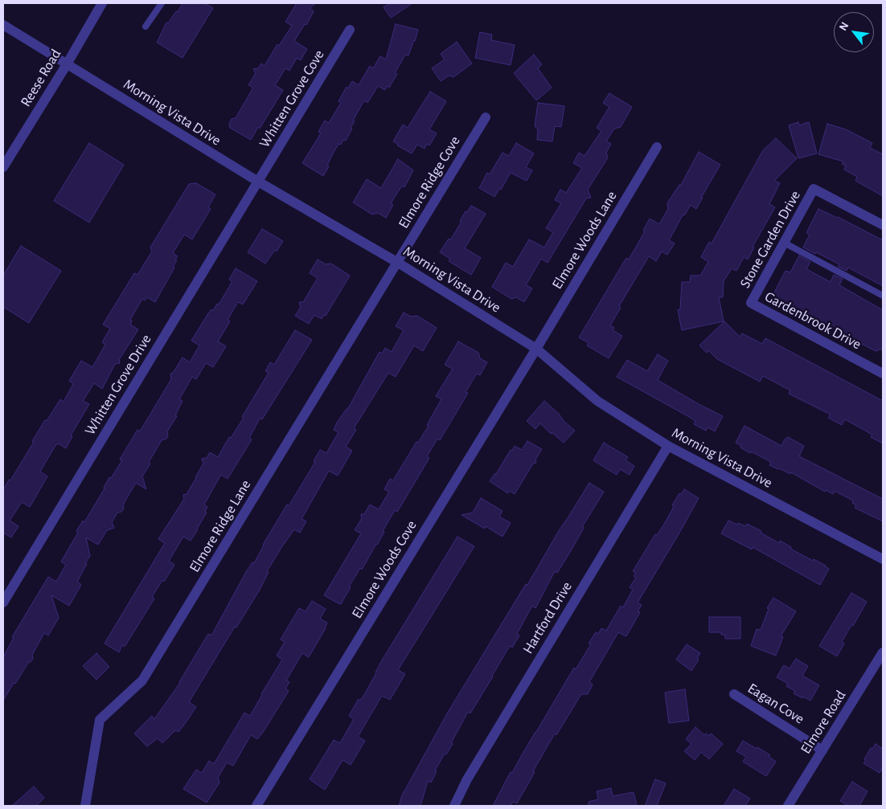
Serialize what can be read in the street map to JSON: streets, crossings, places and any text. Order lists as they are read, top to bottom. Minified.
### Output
{"streets":{"street":["Reese Road","Whitten Grove Cove","Morning Vista Drive","Elmore Ridge Cove","Stone Garden Drive","Elmore Woods Lane","Gardenbrook Drive","Whitten Grove Drive","Elmore Ridge Lane","Elmore Woods Cove","Hartford Drive","Eagan Cove","Elmore Road"]},"crossings":[["Reese Road","Morning Vista Drive"],["Whitten Grove Cove","Morning Vista Drive"],["Whitten Grove Cove","Whitten Grove Drive"],["Morning Vista Drive","Elmore Ridge Cove"],["Morning Vista Drive","Elmore Woods Lane"],["Morning Vista Drive","Whitten Grove Drive"],["Morning Vista Drive","Elmore Ridge Lane"],["Morning Vista Drive","Elmore Woods Cove"],["Morning Vista Drive","Hartford Drive"],["Elmore Ridge Cove","Elmore Ridge Lane"],["Stone Garden Drive","Gardenbrook Drive"],["Elmore Woods Lane","Elmore Woods Cove"],["Eagan Cove","Elmore Road"]],"north":"top left"}
